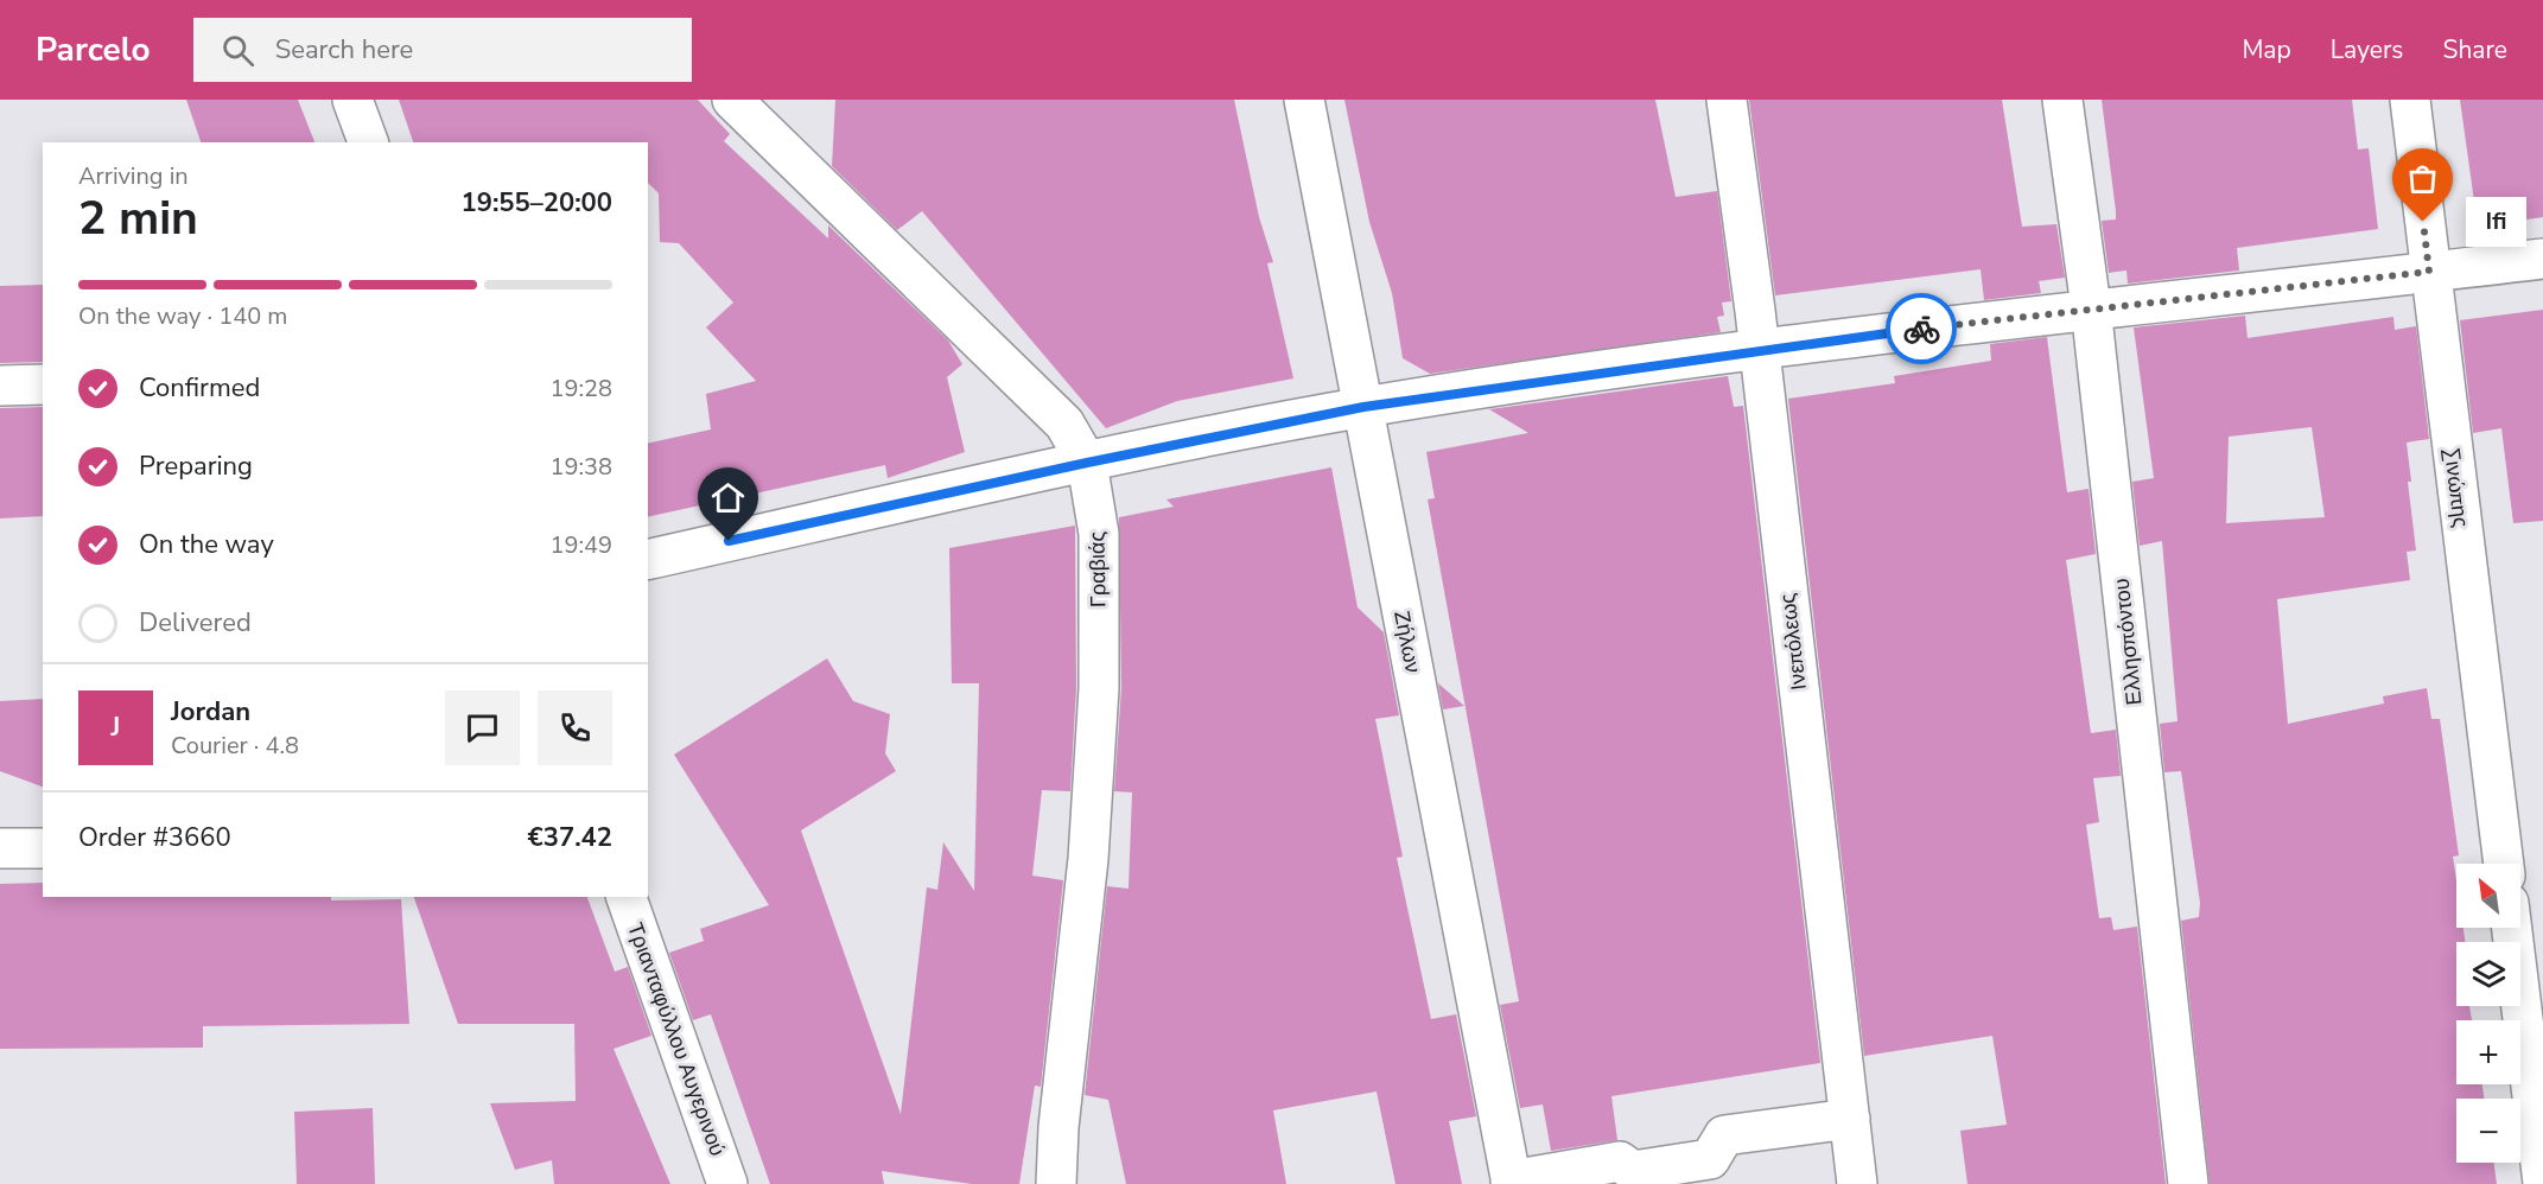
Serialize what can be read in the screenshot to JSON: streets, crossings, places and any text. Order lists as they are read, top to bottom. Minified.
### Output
{"streets":{"street":["Σινώπης","Γραβιάς","Ζήλων","Ινεπόλεως","Ελλησπόντου","Τριανταφύλλου Αυγερινού"]},"places":["Ifi"],"north":"top left","page":{"header":"Parcelo","search":"Search here","nav":["Map","Layers","Share"],"heading":["2 min","Arriving in","19:55–20:00"],"panel":["Jordan","Courier · 4.8","Order #3660","€37.42"],"bubble":"Ifi","bar":"On the way · 140 m","list":[["Confirmed","19:28"],["Preparing","19:38"],["On the way","19:49"],"Delivered"],"round":"J","map_buttons":["+","−"]}}
